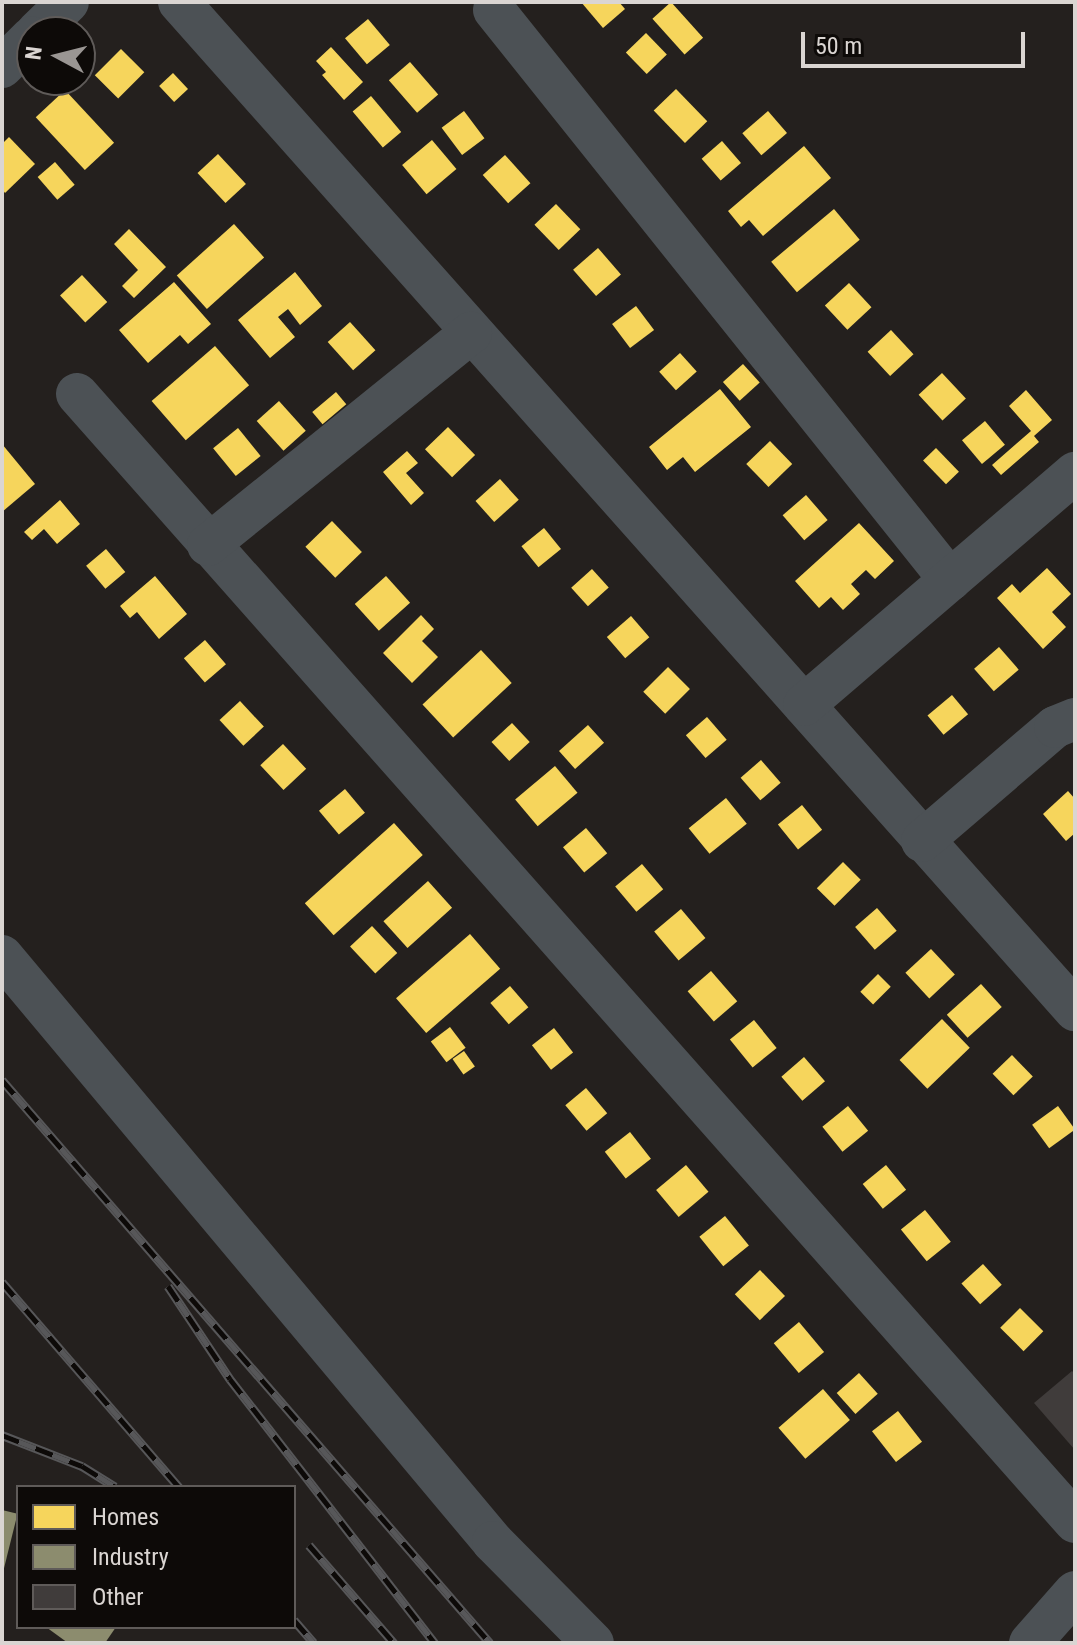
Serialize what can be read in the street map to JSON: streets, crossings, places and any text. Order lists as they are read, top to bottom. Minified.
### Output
{"legend":["Homes","Industry","Other"],"scale_bar":"50 m","north":"left"}
